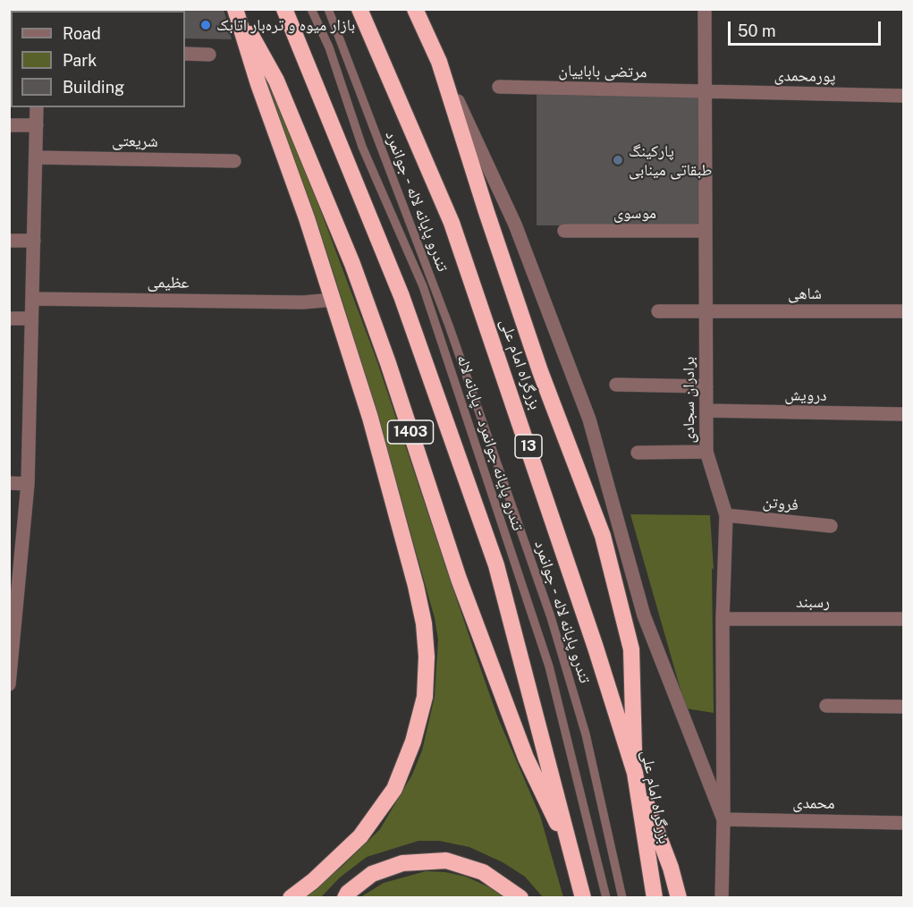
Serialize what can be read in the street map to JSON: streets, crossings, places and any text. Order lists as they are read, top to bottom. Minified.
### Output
{"streets":{"highway":["بزرگراه امام علی","1403","13"],"street":["مرتضی باباییان","پورمحمدی","شریعتی","موسوی","عظیمی","شاهی","درویش","برادران سجادی","فروتن","رسبند","محمدی"],"lane":["تندرو پایانه لاله - جوانمرد","تندرو پایانه جوانمرد - پایانه لاله"]},"crossings":[["مرتضی باباییان","پورمحمدی"],["مرتضی باباییان","برادران سجادی"],["پورمحمدی","برادران سجادی"],["موسوی","برادران سجادی"],["شاهی","برادران سجادی"],["درویش","برادران سجادی"],["برادران سجادی","فروتن"],["برادران سجادی","رسبند"],["برادران سجادی","محمدی"]],"places":["بازار میوه و تره‌بار اتابک","پارکینگ طبقاتی مینابی"],"legend":["Road","Park","Building"],"scale_bar":"50 m"}
